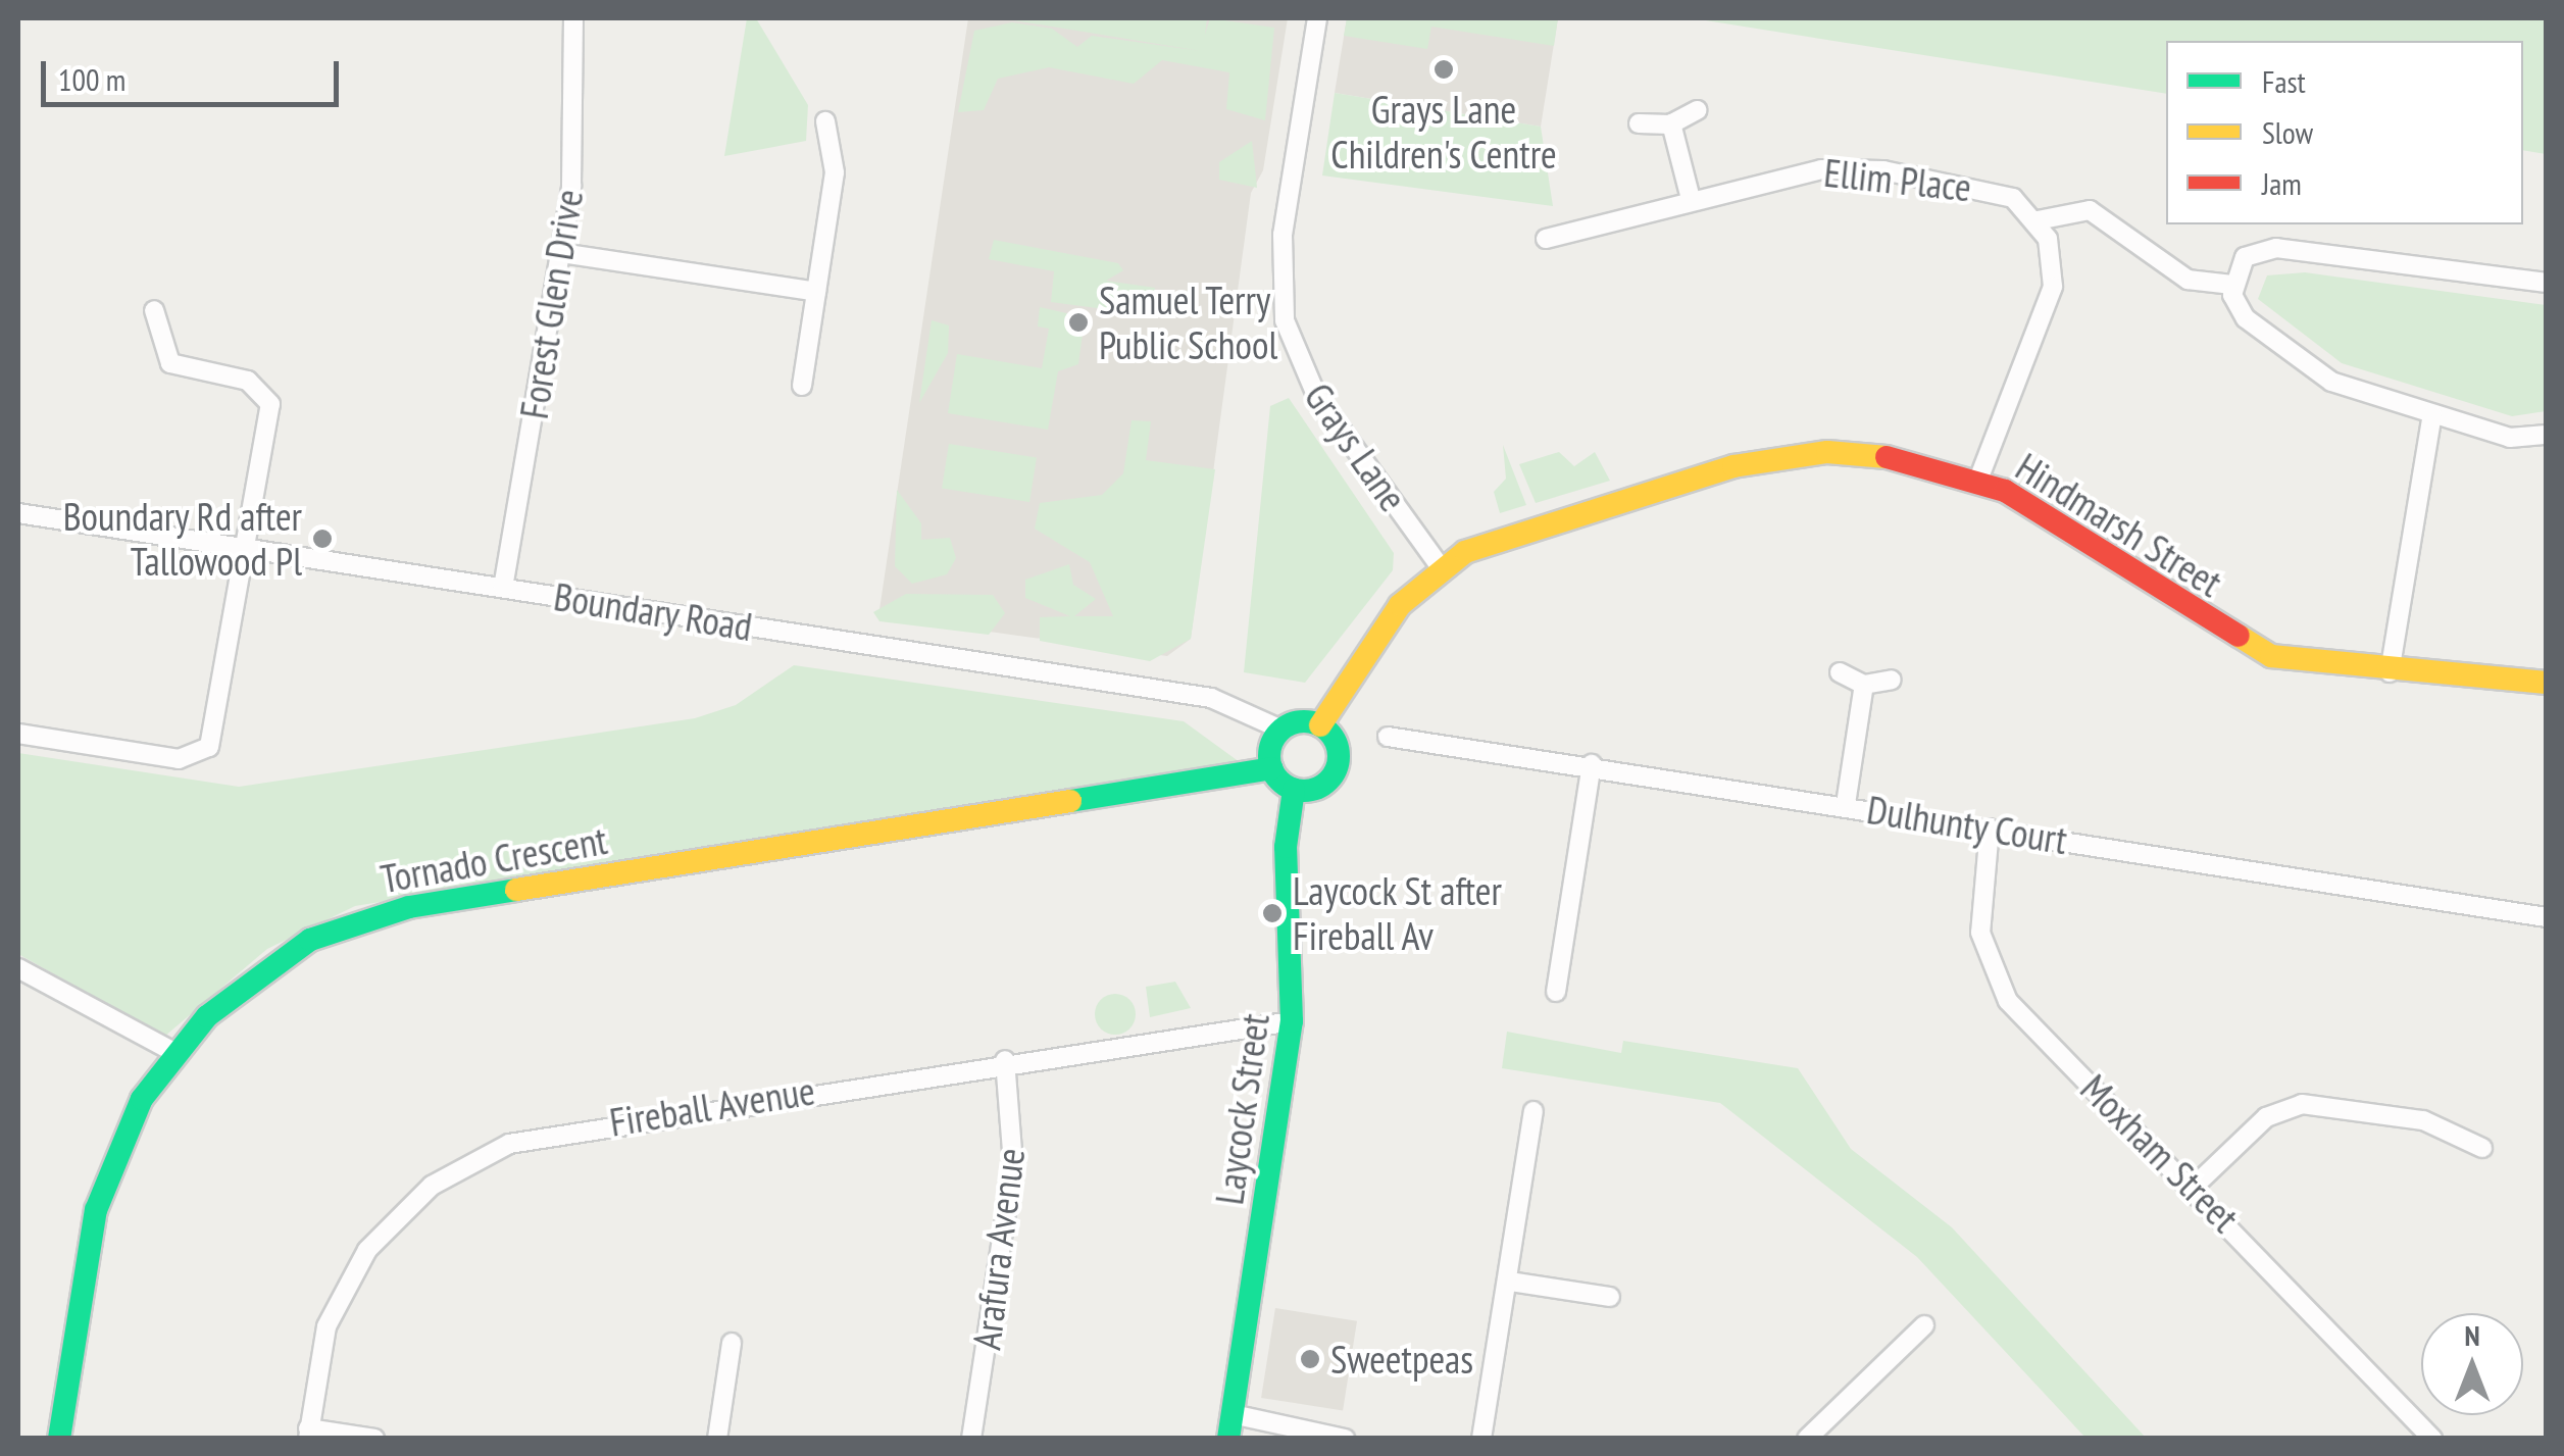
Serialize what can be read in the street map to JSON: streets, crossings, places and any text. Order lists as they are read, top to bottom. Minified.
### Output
{"streets":{"street":["Ellim Place","Forest Glen Drive","Grays Lane","Hindmarsh Street","Boundary Road","Dulhunty Court","Tornado Crescent","Fireball Avenue","Laycock Street","Moxham Street","Arafura Avenue"]},"crossings":[["Forest Glen Drive","Boundary Road"],["Grays Lane","Hindmarsh Street"],["Hindmarsh Street","Boundary Road"],["Hindmarsh Street","Tornado Crescent"],["Hindmarsh Street","Laycock Street"],["Boundary Road","Tornado Crescent"],["Boundary Road","Laycock Street"],["Dulhunty Court","Moxham Street"],["Tornado Crescent","Laycock Street"],["Fireball Avenue","Laycock Street"],["Fireball Avenue","Arafura Avenue"]],"places":["Grays Lane Children's Centre","Samuel Terry Public School","Boundary Rd after Tallowood Pl","Laycock St after Fireball Av","Sweetpeas"],"legend":["Fast","Slow","Jam"],"scale_bar":"100 m","north":"top"}
